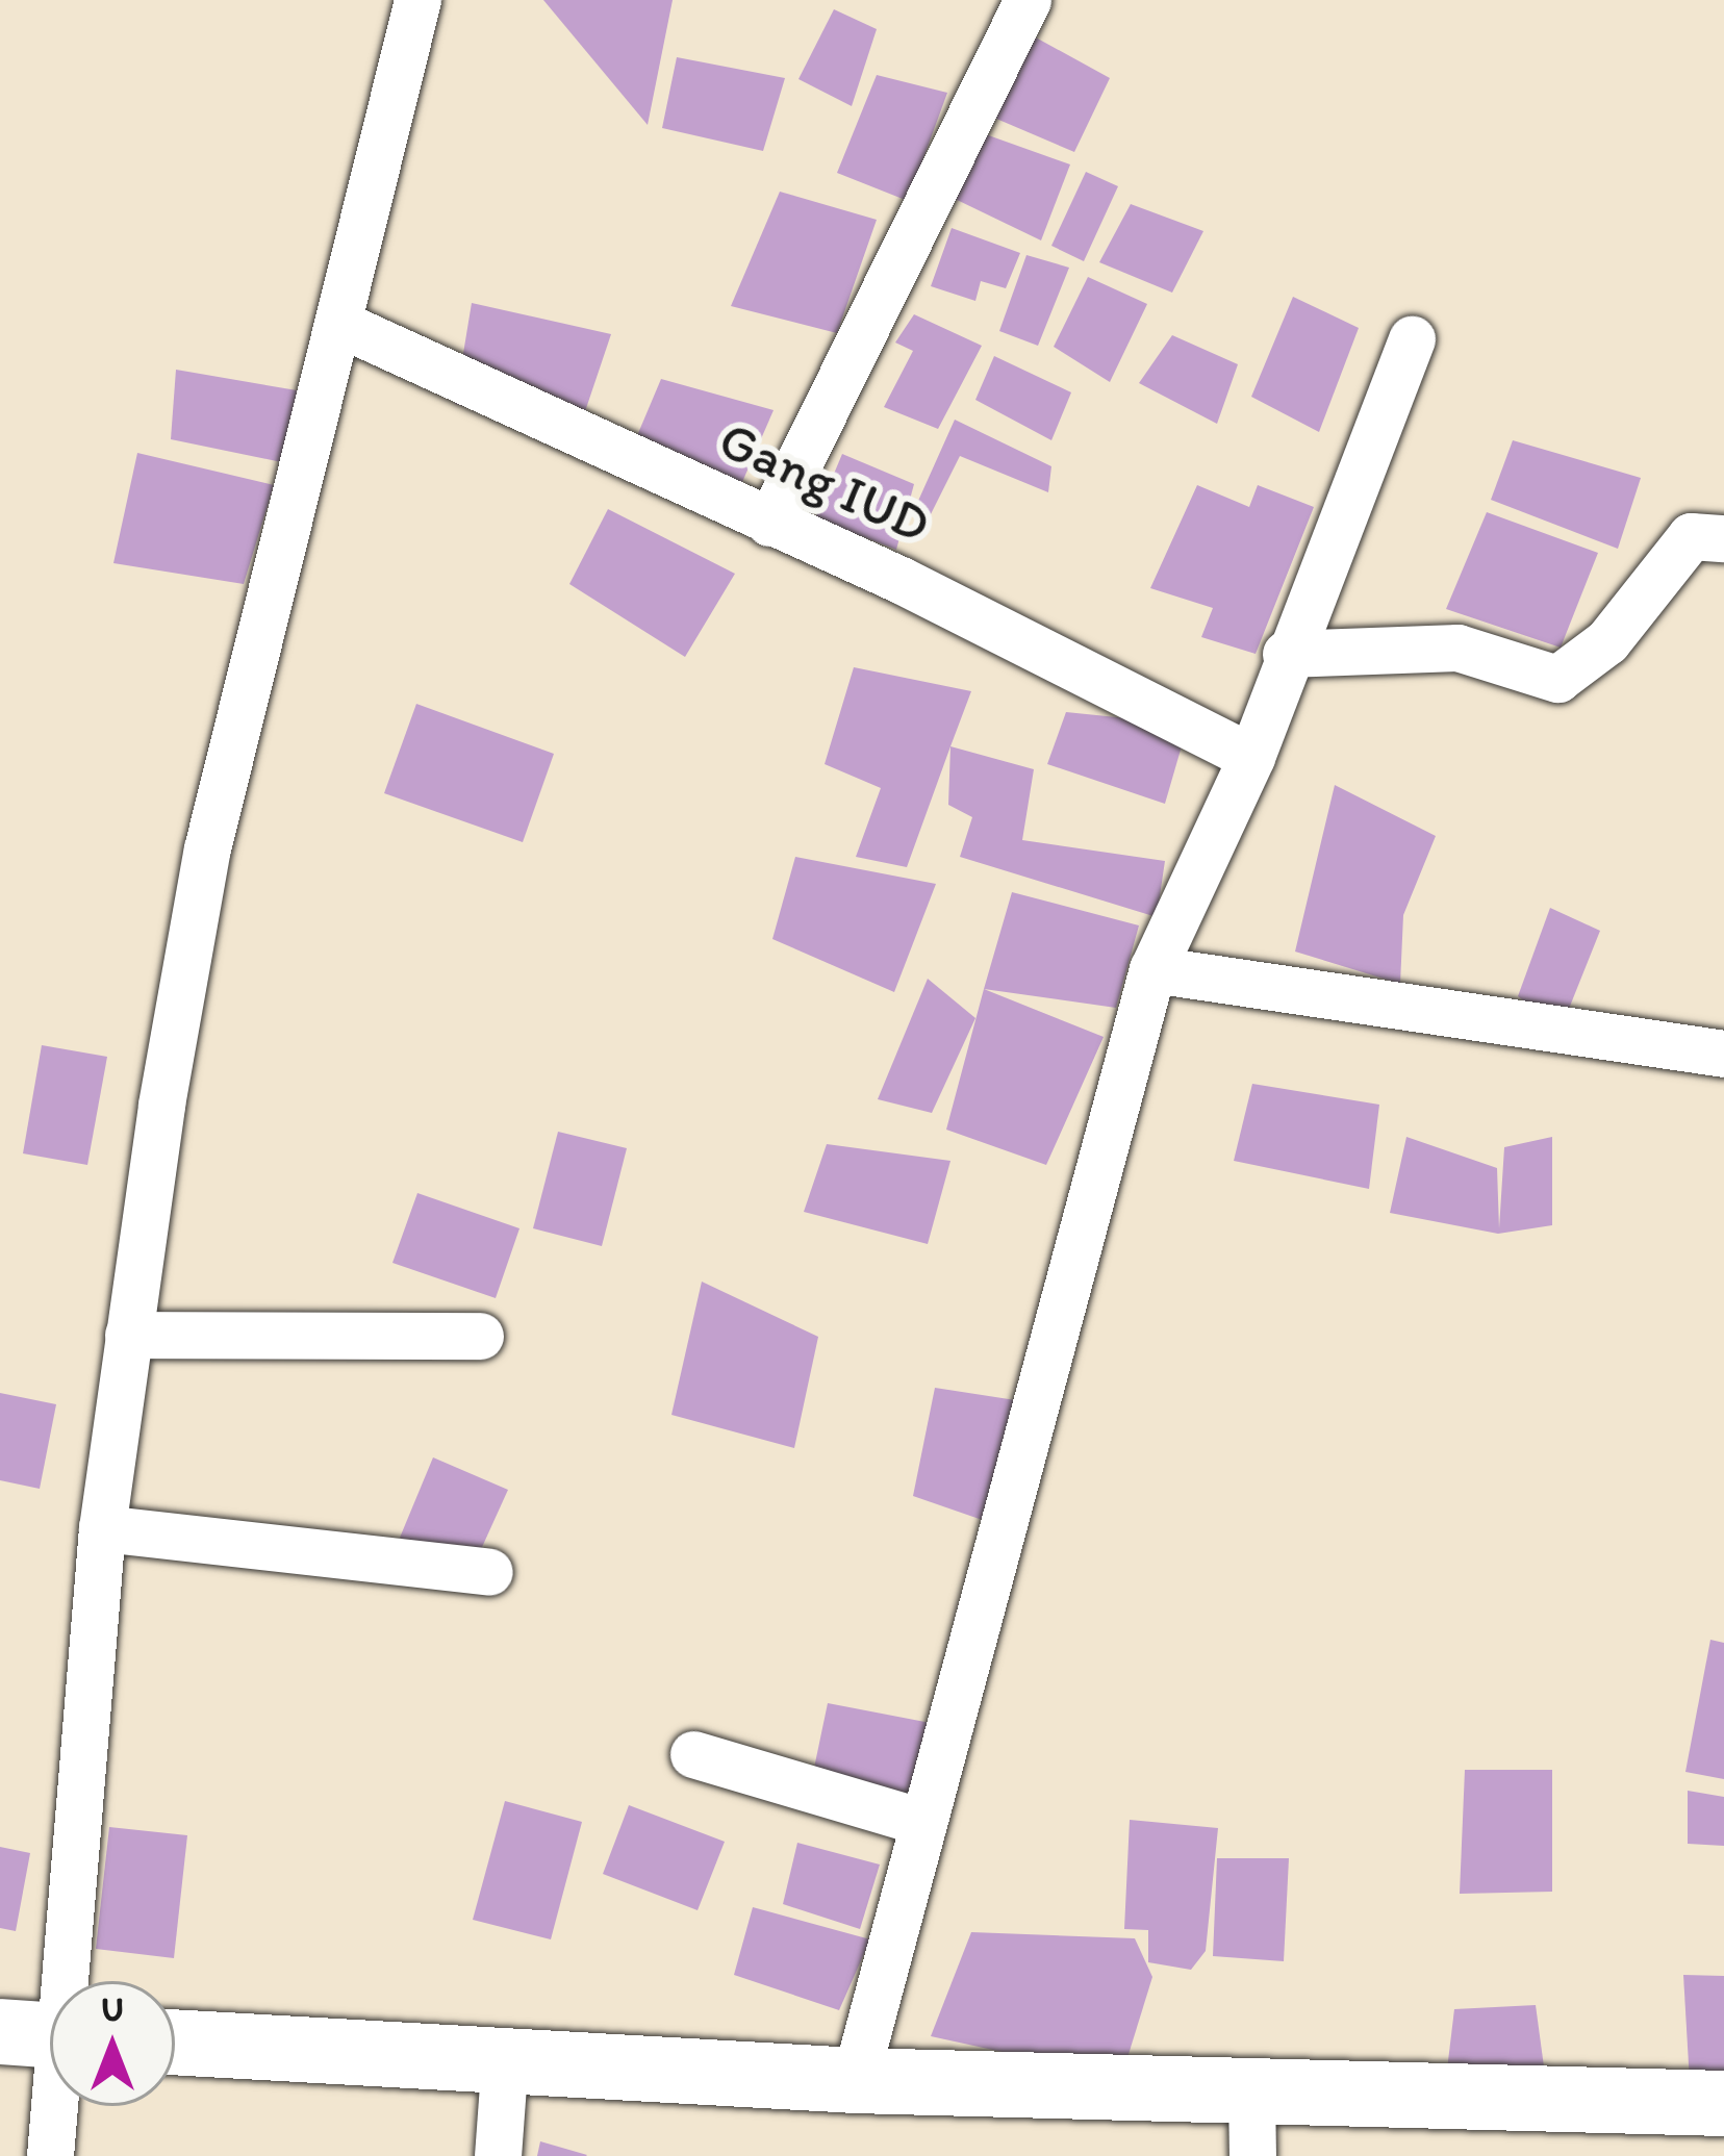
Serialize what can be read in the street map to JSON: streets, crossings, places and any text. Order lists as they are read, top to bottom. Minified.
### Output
{"streets":{"street":["Gang IUD"]},"north":"top"}
